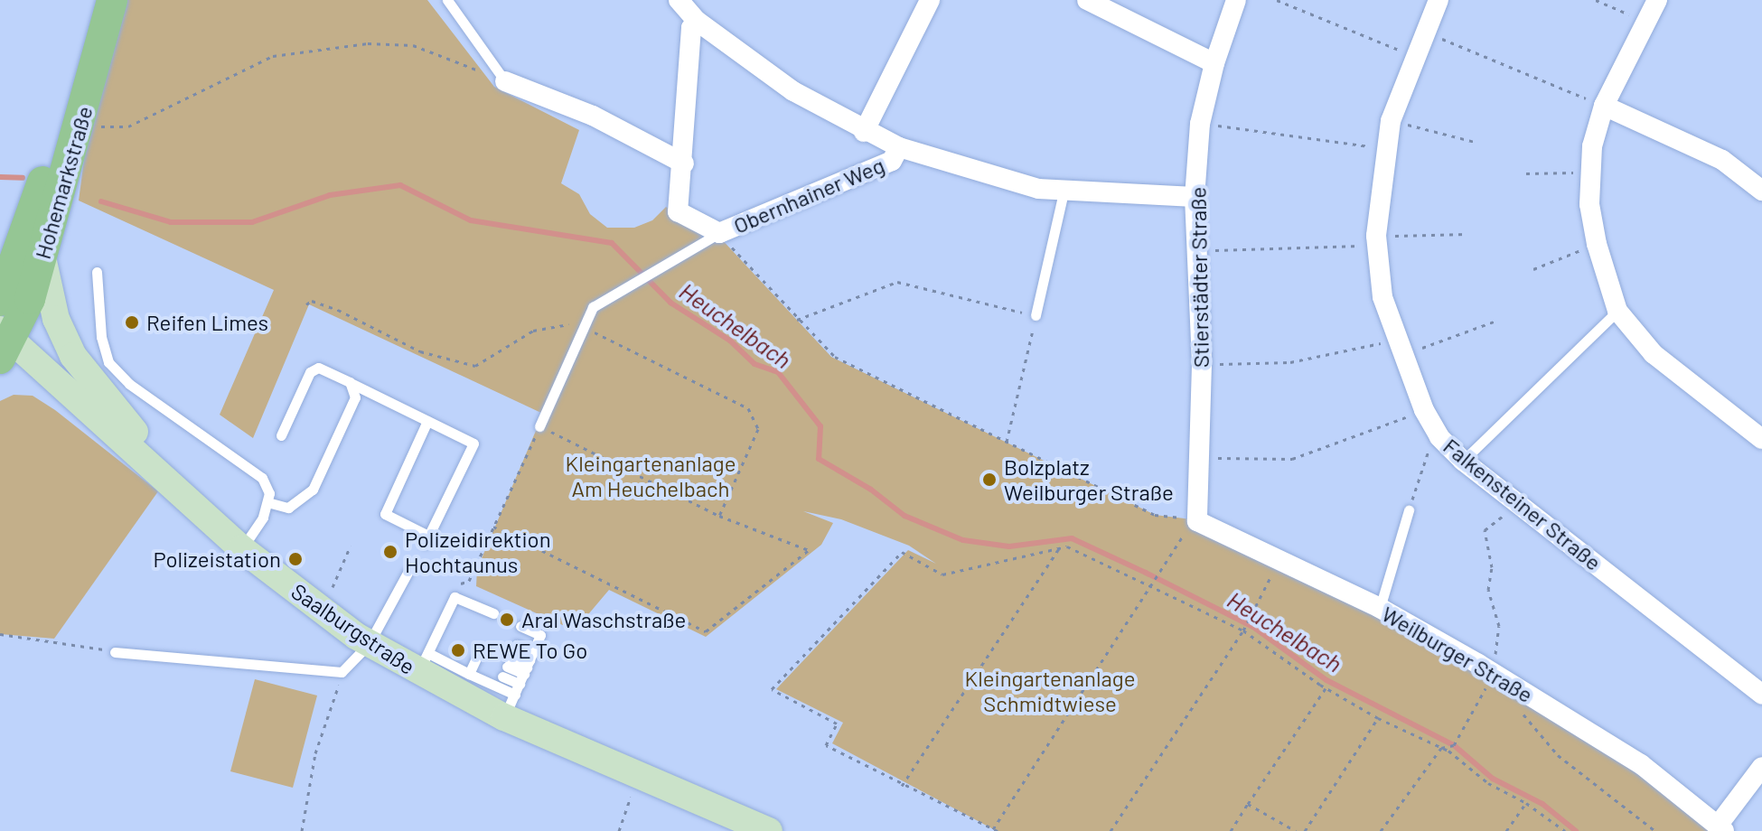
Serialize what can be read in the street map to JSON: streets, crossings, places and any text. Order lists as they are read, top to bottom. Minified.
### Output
{"streets":{"main road":["Hohemarkstraße"],"street":["Obernhainer Weg","Stierstädter Straße","Falkensteiner Straße","Saalburgstraße","Weilburger Straße"]},"crossings":[["Hohemarkstraße","Saalburgstraße"],["Stierstädter Straße","Weilburger Straße"]],"water":["Heuchelbach"],"parks":["Kleingartenanlage Am Heuchelbach","Kleingartenanlage Schmidtwiese"],"places":["Reifen Limes","Bolzplatz Weilburger Straße","Polizeidirektion Hochtaunus","Polizeistation","Aral Waschstraße","REWE To Go"]}
